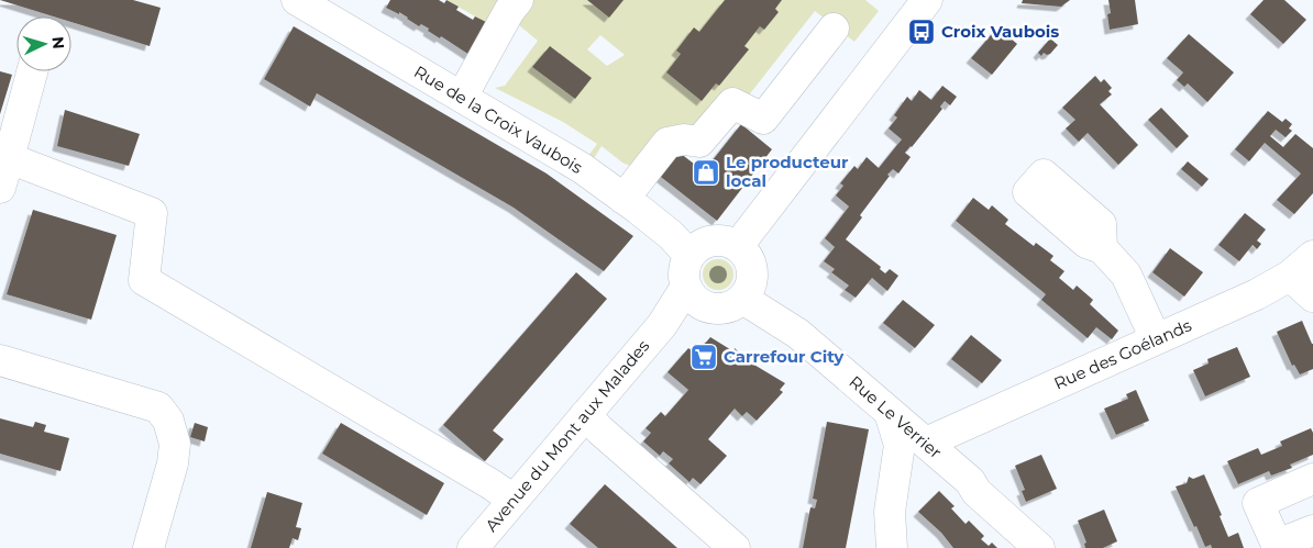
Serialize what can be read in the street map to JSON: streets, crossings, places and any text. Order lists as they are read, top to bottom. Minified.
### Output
{"streets":{"street":["Rue de la Croix Vaubois","Rue des Goélands","Rue Le Verrier","Avenue du Mont aux Malades"]},"crossings":[["Rue de la Croix Vaubois","Rue Le Verrier"],["Rue de la Croix Vaubois","Avenue du Mont aux Malades"],["Rue des Goélands","Rue Le Verrier"],["Rue Le Verrier","Avenue du Mont aux Malades"]],"places":{"bus stop":["Croix Vaubois"],"shop":["Le producteur local"],"supermarket":["Carrefour City"]},"north":"right"}
